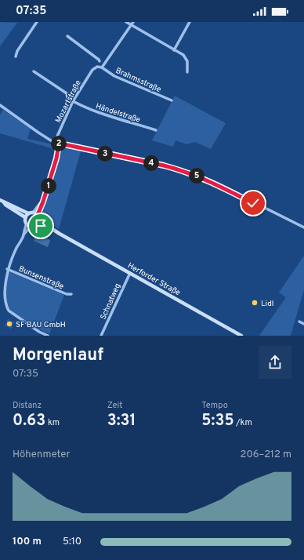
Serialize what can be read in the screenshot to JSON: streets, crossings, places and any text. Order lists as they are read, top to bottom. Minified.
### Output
{"streets":{"main road":["Herforder Straße"],"street":["Brahmsstraße","Mozartstraße","Händelstraße","Bunsenstraße","Schnatweg"]},"crossings":[["Mozartstraße","Händelstraße"],["Mozartstraße","Herforder Straße"],["Herforder Straße","Schnatweg"]],"places":["Lidl","SF BAU GmbH"],"page":{"status":"07:35","pins":["2","3","4","5","1"],"heading":["Morgenlauf","07:35"],"stats":[["Distanz","0.63 km"],["Zeit","3:31"],["Tempo","5:35 /km"]],"chart":["Höhenmeter","206–212 m"],"list":[{"name":"100 m","note":"5:10"}]}}
